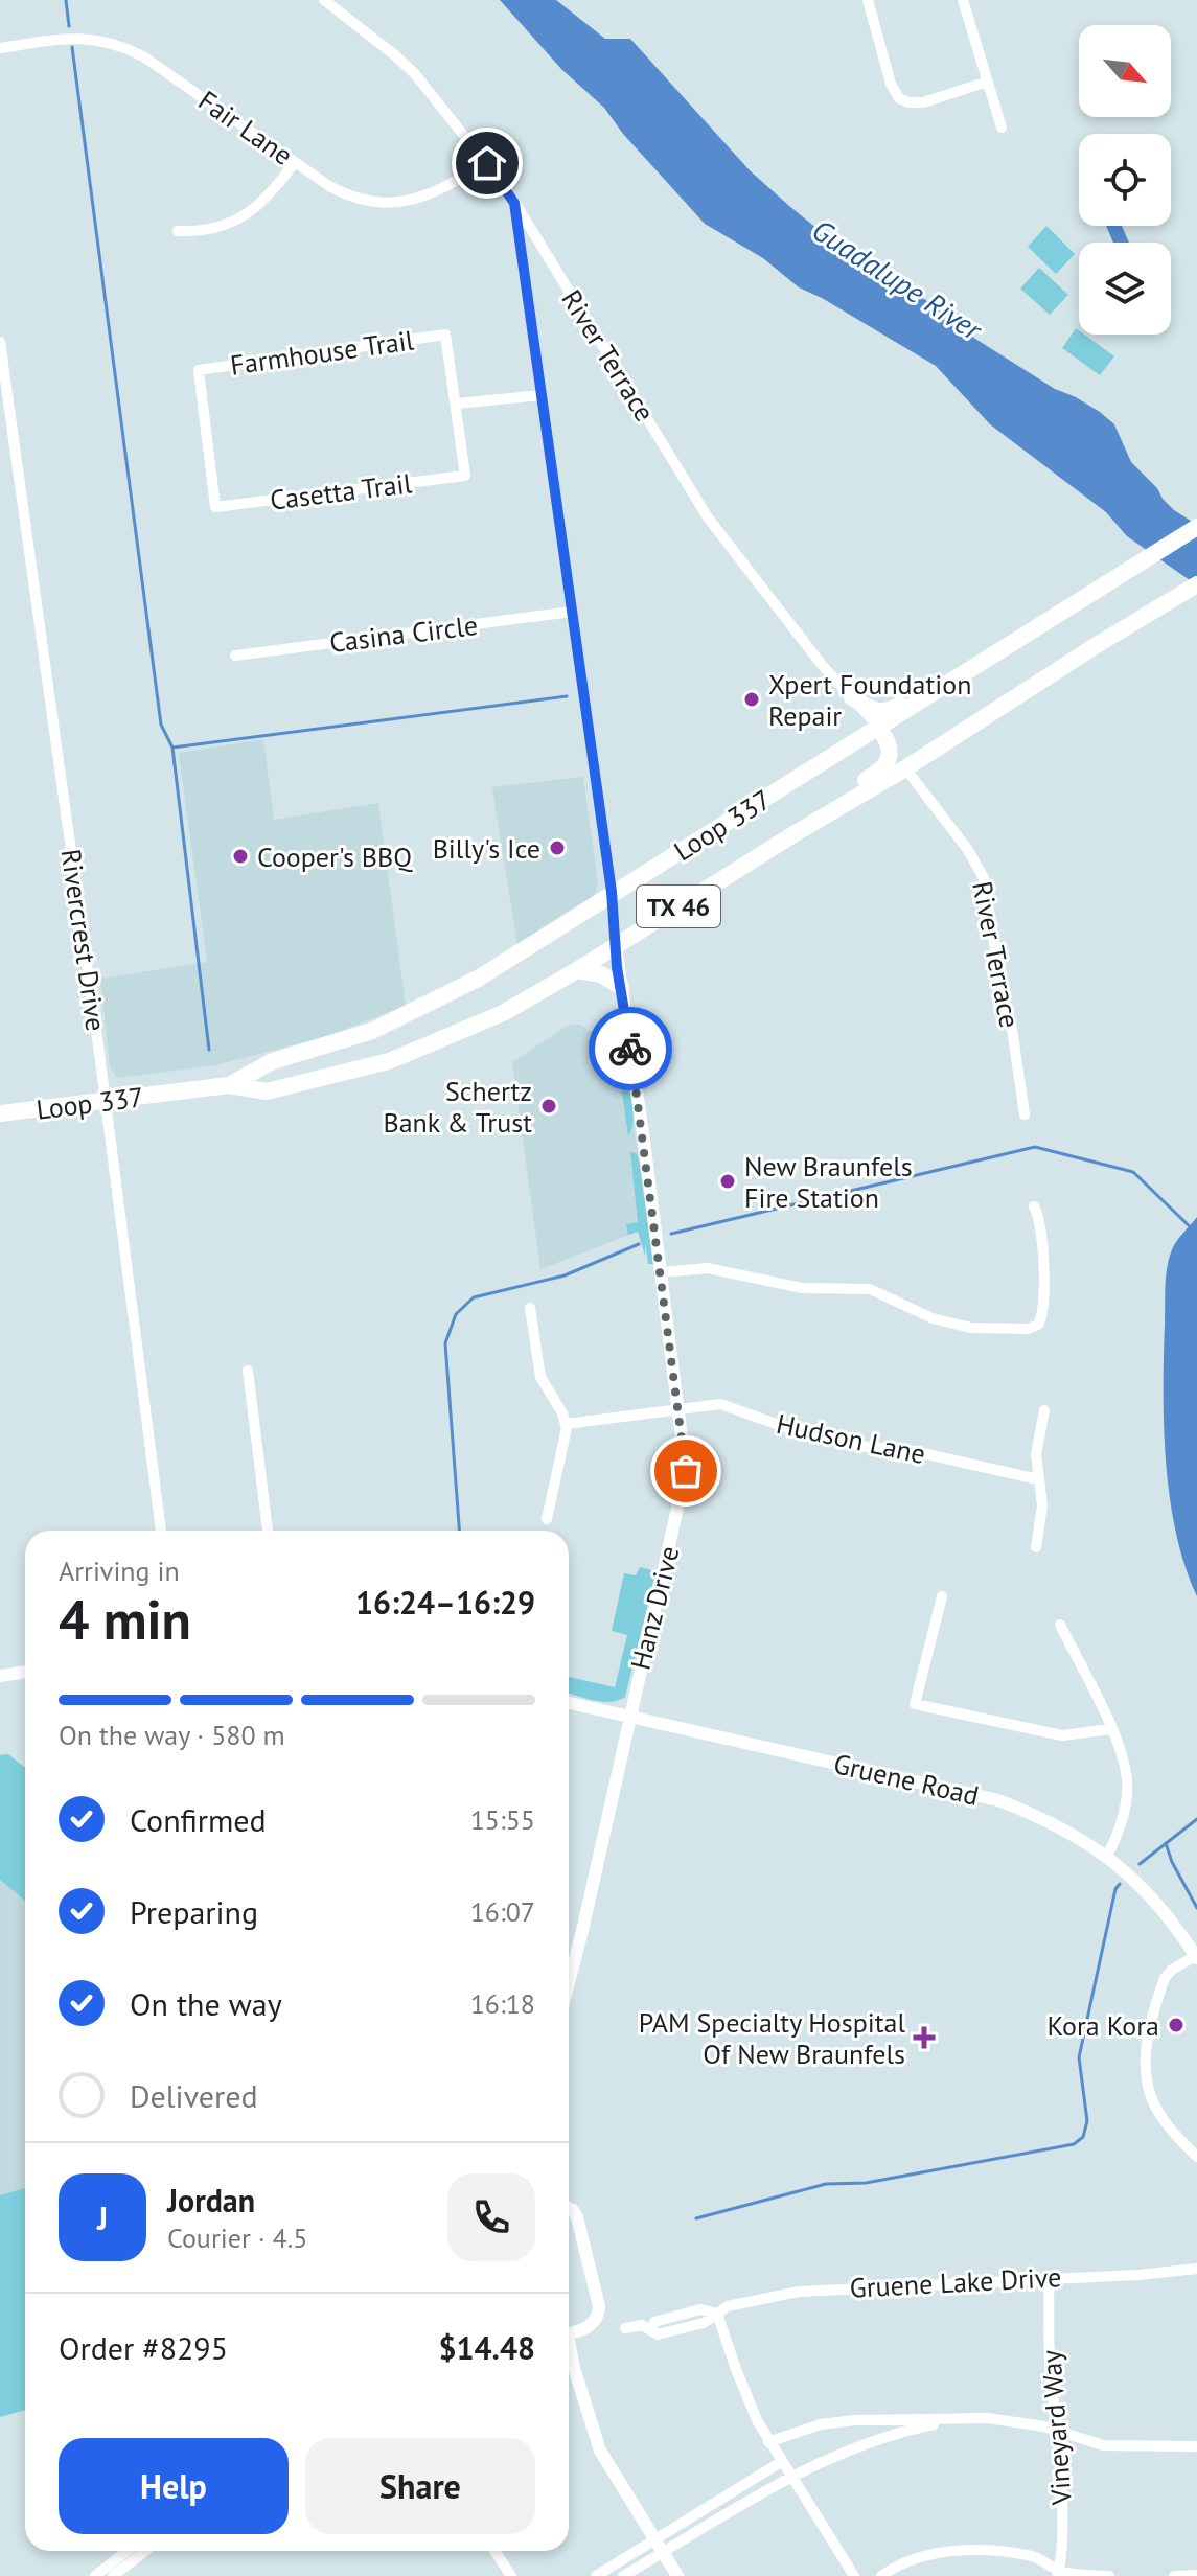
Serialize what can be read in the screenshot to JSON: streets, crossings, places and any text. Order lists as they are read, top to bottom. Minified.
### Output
{"streets":{"main road":["Loop 337","TX 46"],"street":["Fair Lane","Farmhouse Trail","River Terrace","Casetta Trail","Casina Circle","Rivercrest Drive","Hudson Lane","Hanz Drive","Gruene Road","Gruene Lake Drive","Vineyard Way"]},"crossings":[["Fair Lane","River Terrace"],["Farmhouse Trail","Casetta Trail"],["River Terrace","Loop 337"],["River Terrace","Hanz Drive"],["Casina Circle","Hanz Drive"],["Loop 337","Rivercrest Drive"],["Loop 337","Hanz Drive"],["Hudson Lane","Hanz Drive"],["Hanz Drive","Gruene Road"],["Gruene Lake Drive","Vineyard Way"]],"water":["Guadalupe River"],"places":{"other":["Xpert Foundation Repair","Billy's Ice","Cooper's BBQ","Schertz Bank & Trust","New Braunfels Fire Station","Kora Kora"],"health":["PAM Specialty Hospital Of New Braunfels"]},"north":"bottom right","page":{"heading":["4 min","Arriving in","16:24–16:29"],"panel":["Jordan","Courier · 4.5","Order #8295","$14.48"],"bar":"On the way · 580 m","list":[["Confirmed","15:55"],["Preparing","16:07"],["On the way","16:18"],"Delivered"],"round":"J","buttons":["Help","Share"]}}
